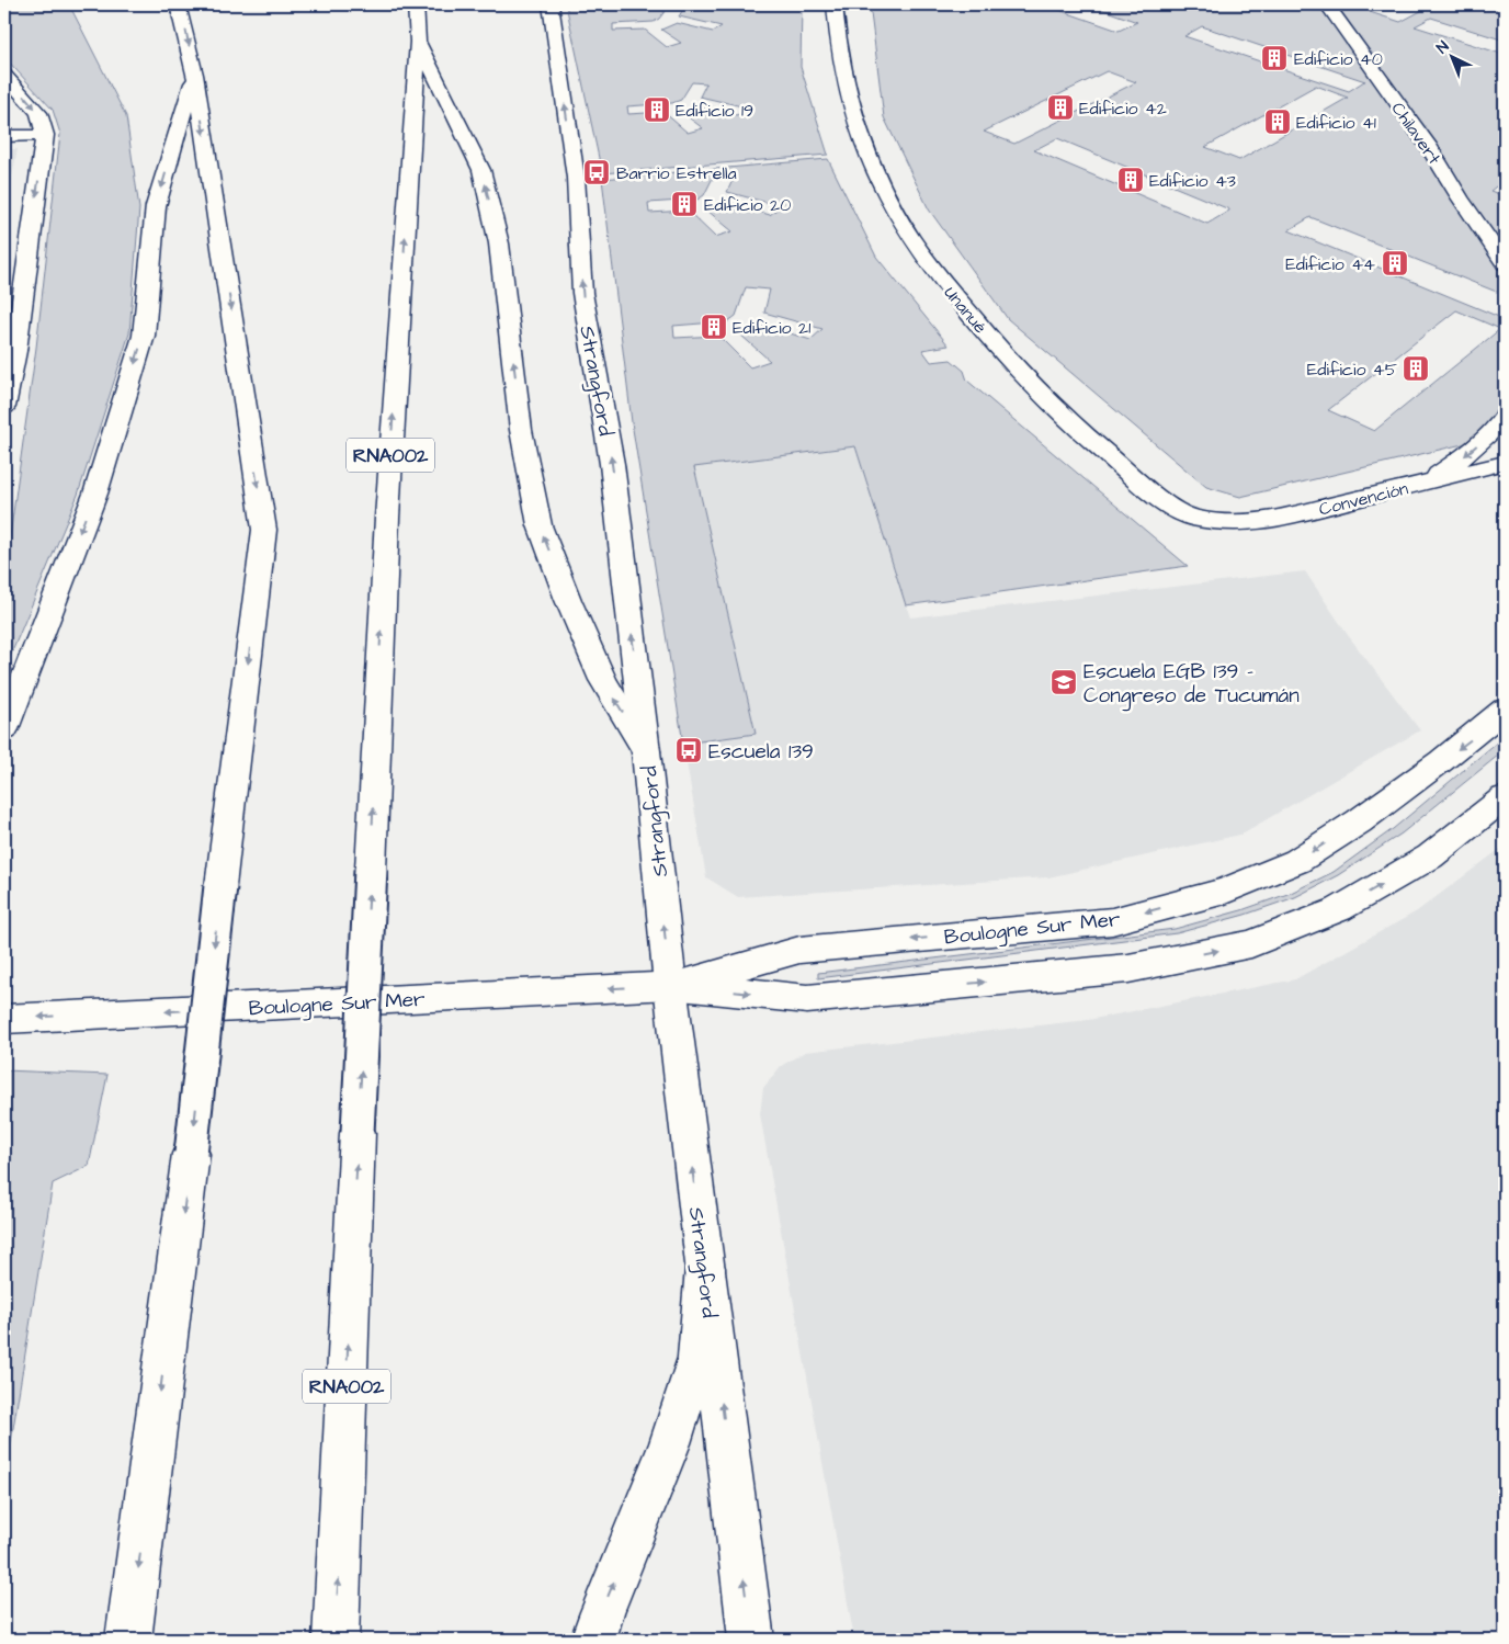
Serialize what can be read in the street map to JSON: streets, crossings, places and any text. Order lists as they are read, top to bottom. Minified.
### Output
{"streets":{"main road":["Chilavert","Unanué","Strangford","RNA002","Convención","Boulogne Sur Mer"]},"crossings":[["Unanué","Convención"],["Strangford","Boulogne Sur Mer"]],"places":{"building":["Edificio 40","Edificio 42","Edificio 19","Edificio 41","Edificio 43","Edificio 20","Edificio 44","Edificio 21","Edificio 45"],"bus stop":["Barrio Estrella","Escuela 139"],"school or university":["Escuela EGB 139 - Congreso de Tucumán"]},"north":"top left"}
